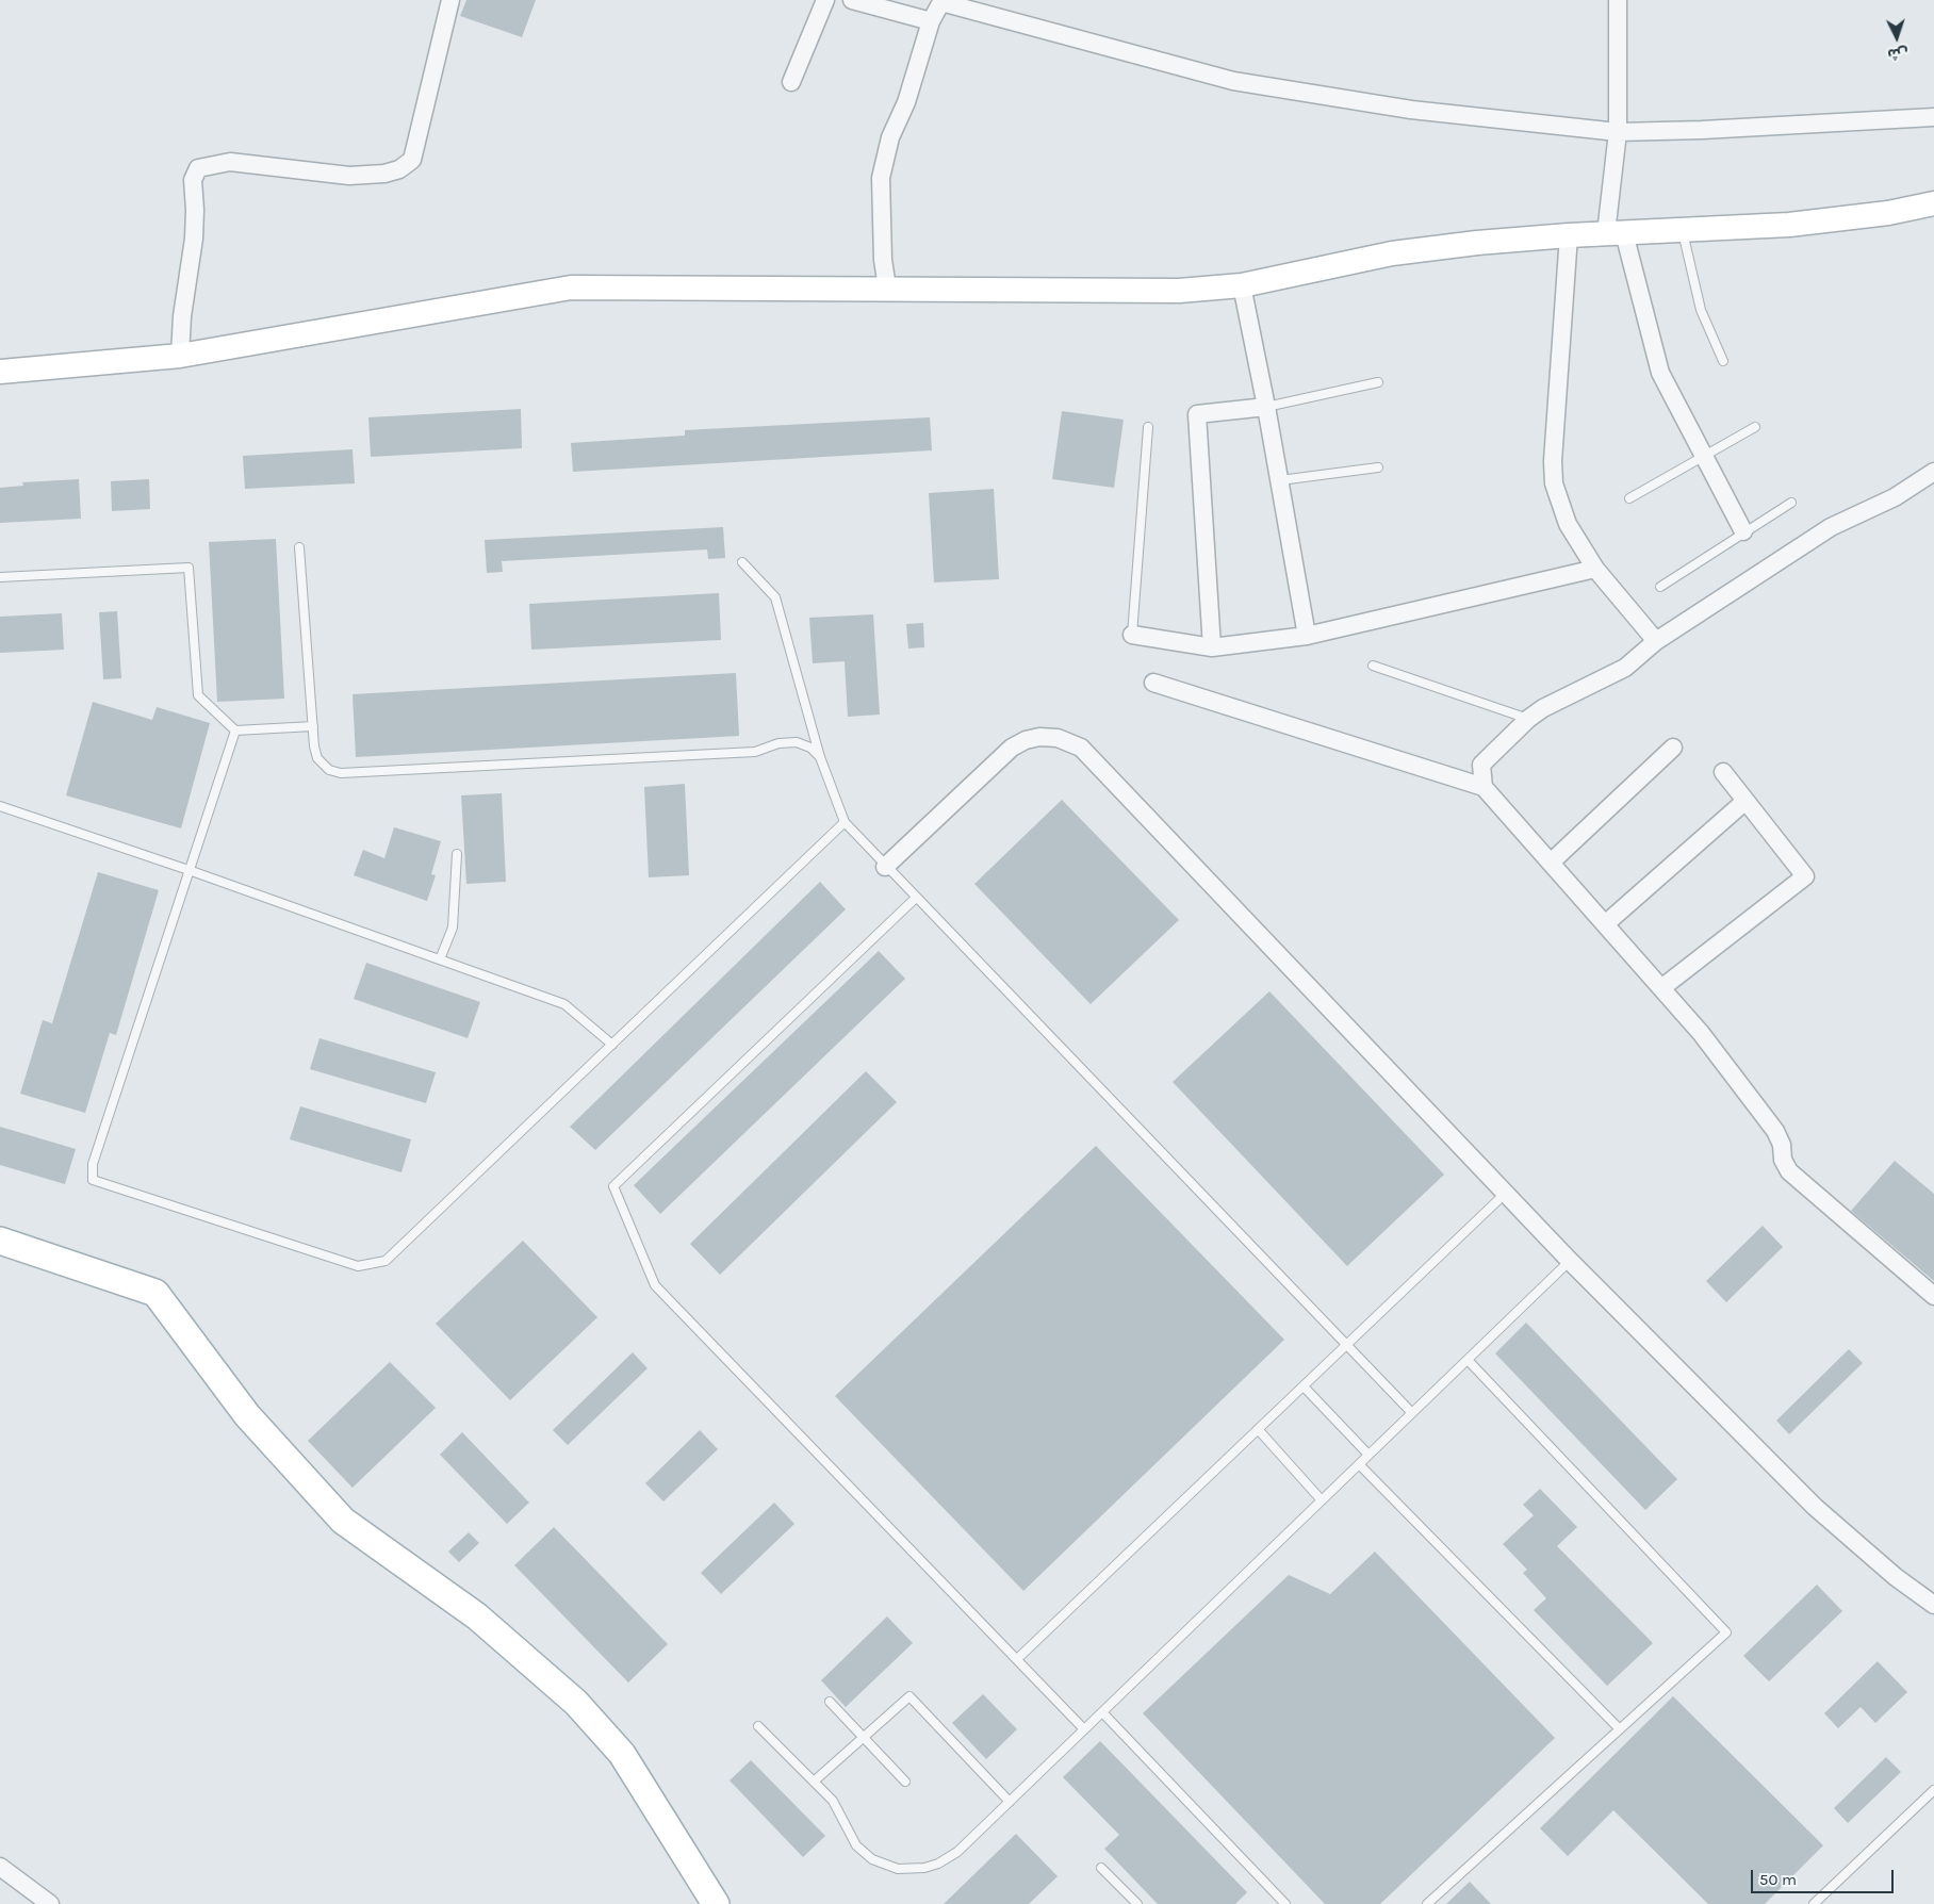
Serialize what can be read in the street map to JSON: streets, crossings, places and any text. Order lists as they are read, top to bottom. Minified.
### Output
{"scale_bar":"50 m","north":"bottom"}
